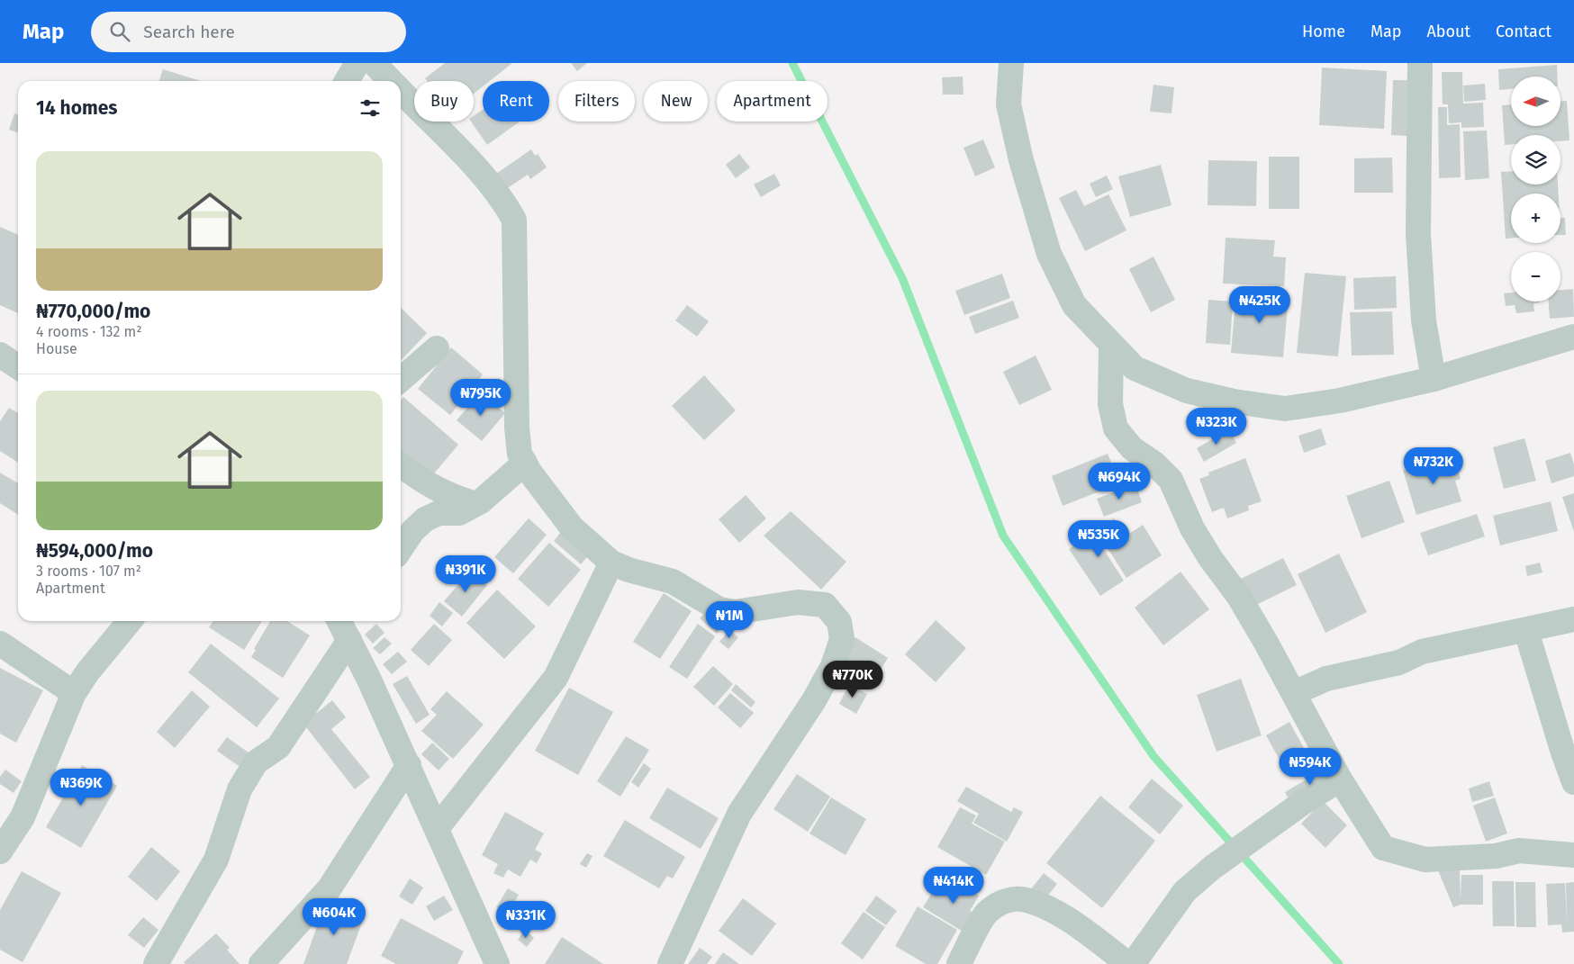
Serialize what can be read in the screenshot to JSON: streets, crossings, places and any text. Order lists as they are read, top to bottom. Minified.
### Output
{"north":"left","page":{"header":"Map","search":"Search here","nav":["Home","Map","About","Contact"],"map_buttons":["+","−"],"chip":["Buy","Rent","Filters","New","Apartment"],"heading":"14 homes","list":[{"name":"₦770,000/mo","note":"4 rooms · 132 m² · House"},{"name":"₦594,000/mo","note":"3 rooms · 107 m² · Apartment"}],"price":["₦425K","₦795K","₦323K","₦732K","₦694K","₦535K","₦391K","₦1M","₦770K","₦594K","₦369K","₦414K","₦604K","₦331K"]}}
